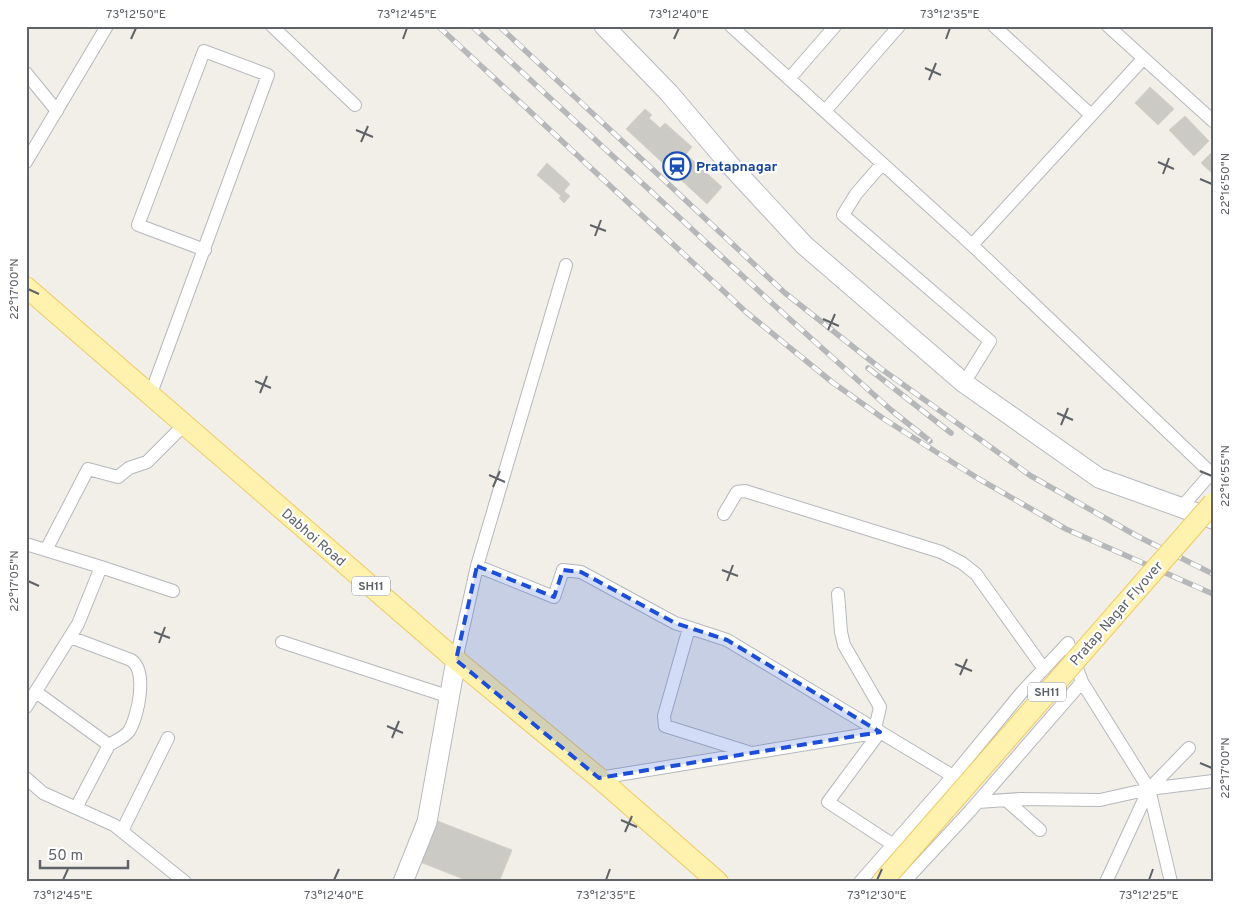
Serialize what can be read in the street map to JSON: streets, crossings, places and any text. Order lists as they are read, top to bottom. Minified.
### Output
{"streets":{"main road":["Dabhoi Road","SH11","Pratap Nagar Flyover"]},"places":{"station":["Pratapnagar"]},"scale_bar":"50 m","coordinates":["73°12'50\"E","73°12'45\"E","73°12'40\"E","73°12'35\"E","22°16'50\"N","22°17'00\"N","22°16'55\"N","22°17'05\"N","73°12'30\"E","73°12'25\"E"]}
